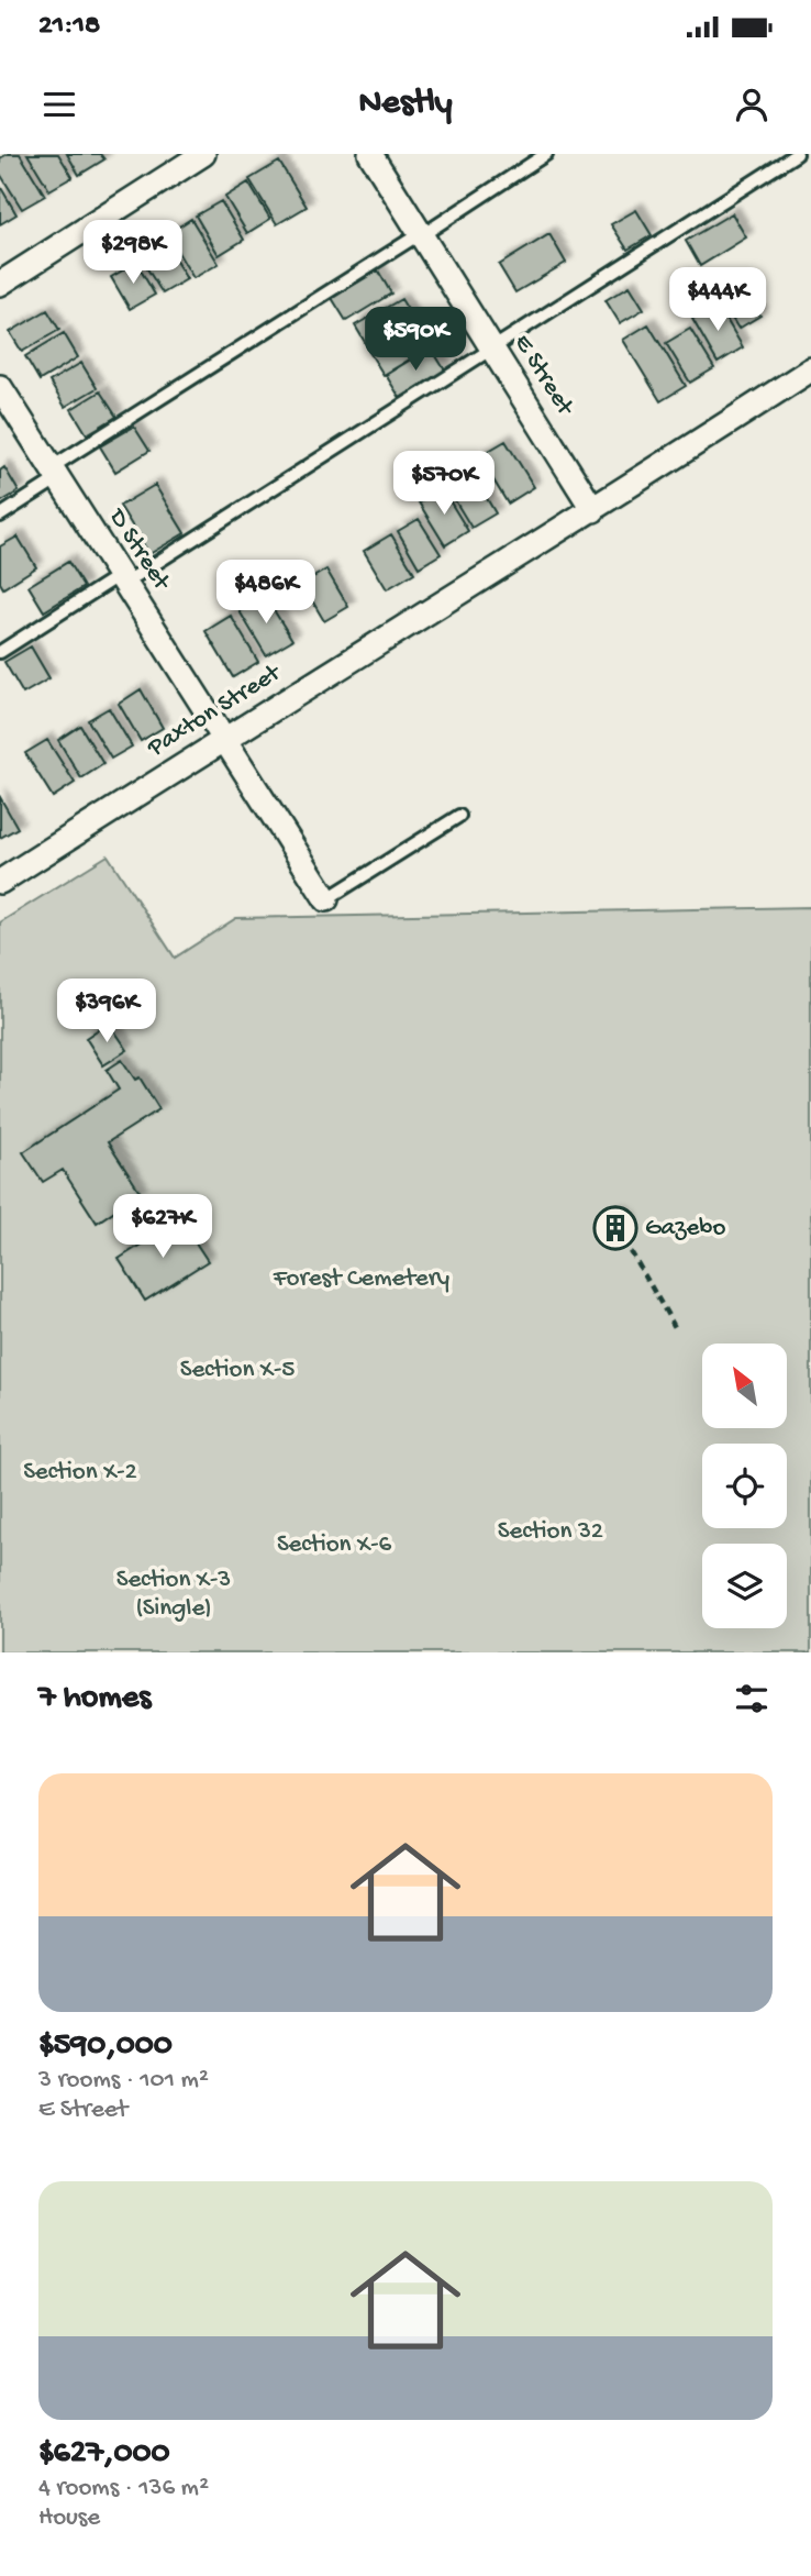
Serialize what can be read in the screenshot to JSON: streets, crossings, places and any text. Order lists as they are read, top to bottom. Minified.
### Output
{"streets":{"street":["E Street","D Street","Paxton Street"]},"crossings":[["E Street","Paxton Street"],["D Street","Paxton Street"]],"parks":["Forest Cemetery","Section X-5","Section X-2","Section 32","Section X-6","Section X-3 (Single)"],"places":{"building":["Gazebo"]},"north":"top left","page":{"status":"21:18","header":"Nestly","price":["$298K","$444K","$590K","$570K","$486K","$396K","$627K"],"heading":"7 homes","list":[{"name":"$590,000","note":"3 rooms · 101 m² · E Street"},{"name":"$627,000","note":"4 rooms · 136 m² · House"}]}}
